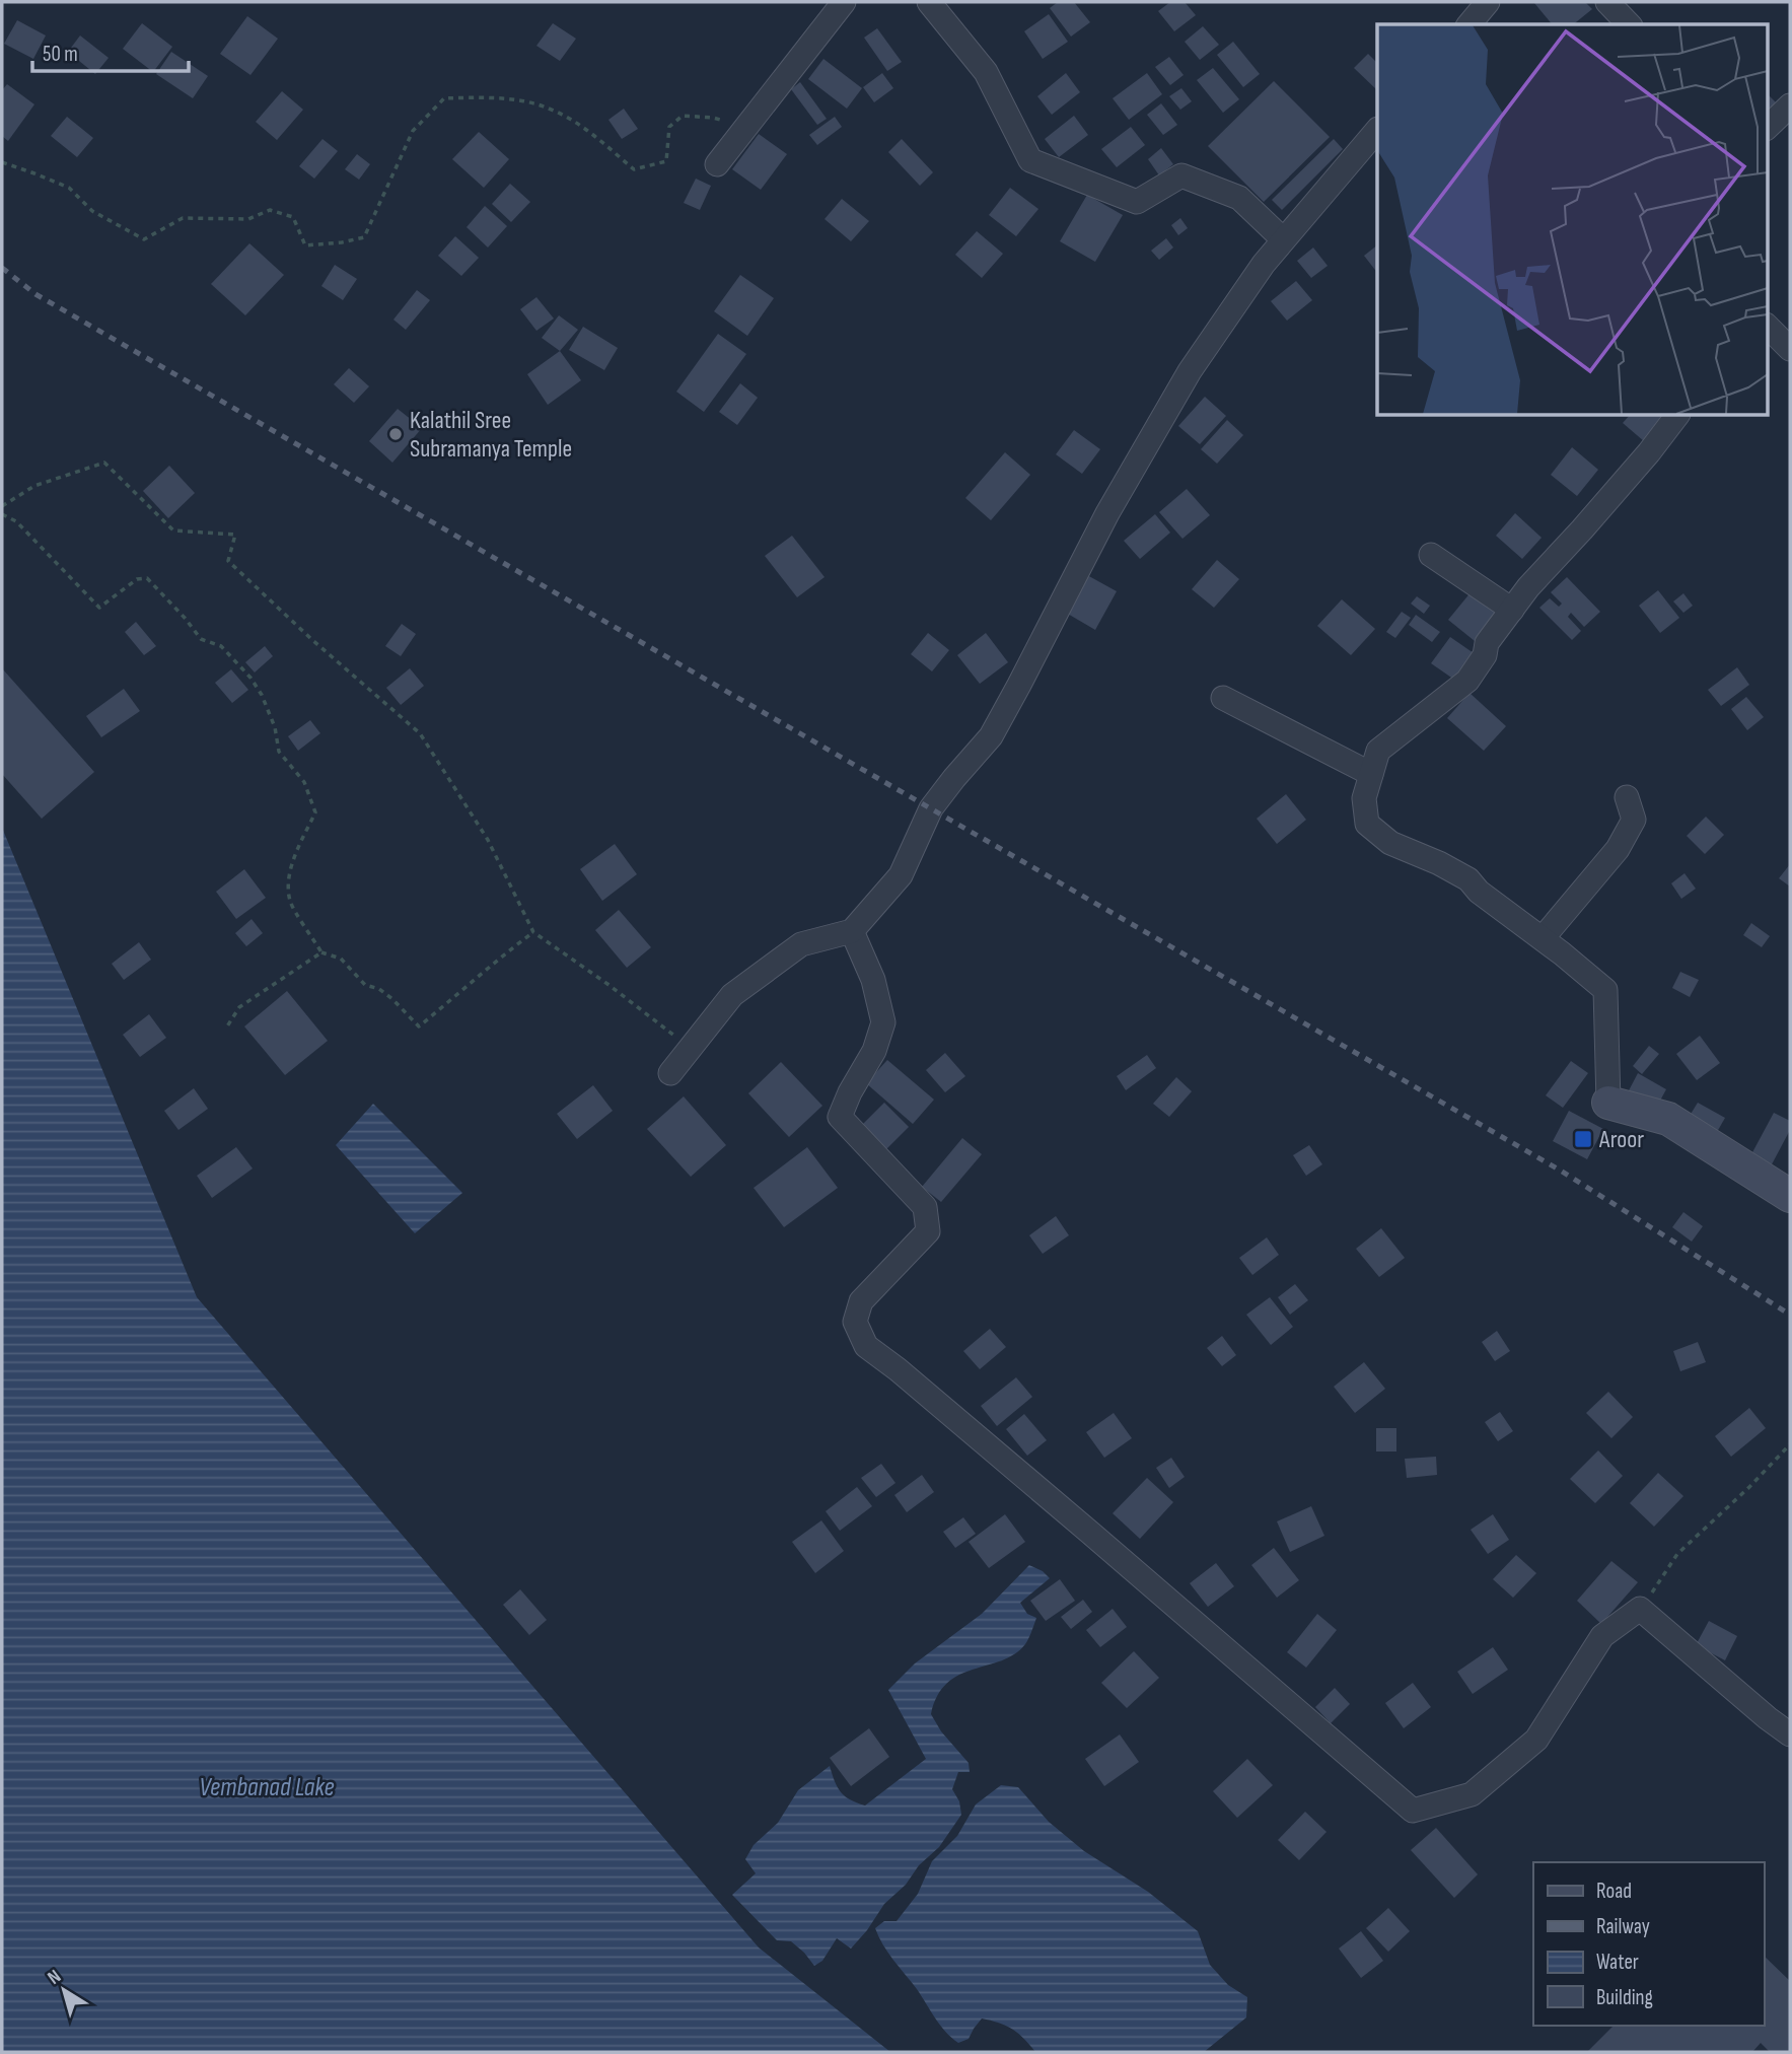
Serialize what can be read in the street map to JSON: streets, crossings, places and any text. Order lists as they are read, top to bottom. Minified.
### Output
{"water":["Vembanad Lake"],"places":{"other":["Kalathil Sree Subramanya Temple"],"transit":["Aroor"]},"legend":["Road","Railway","Water","Building"],"scale_bar":"50 m","north":"top left"}
